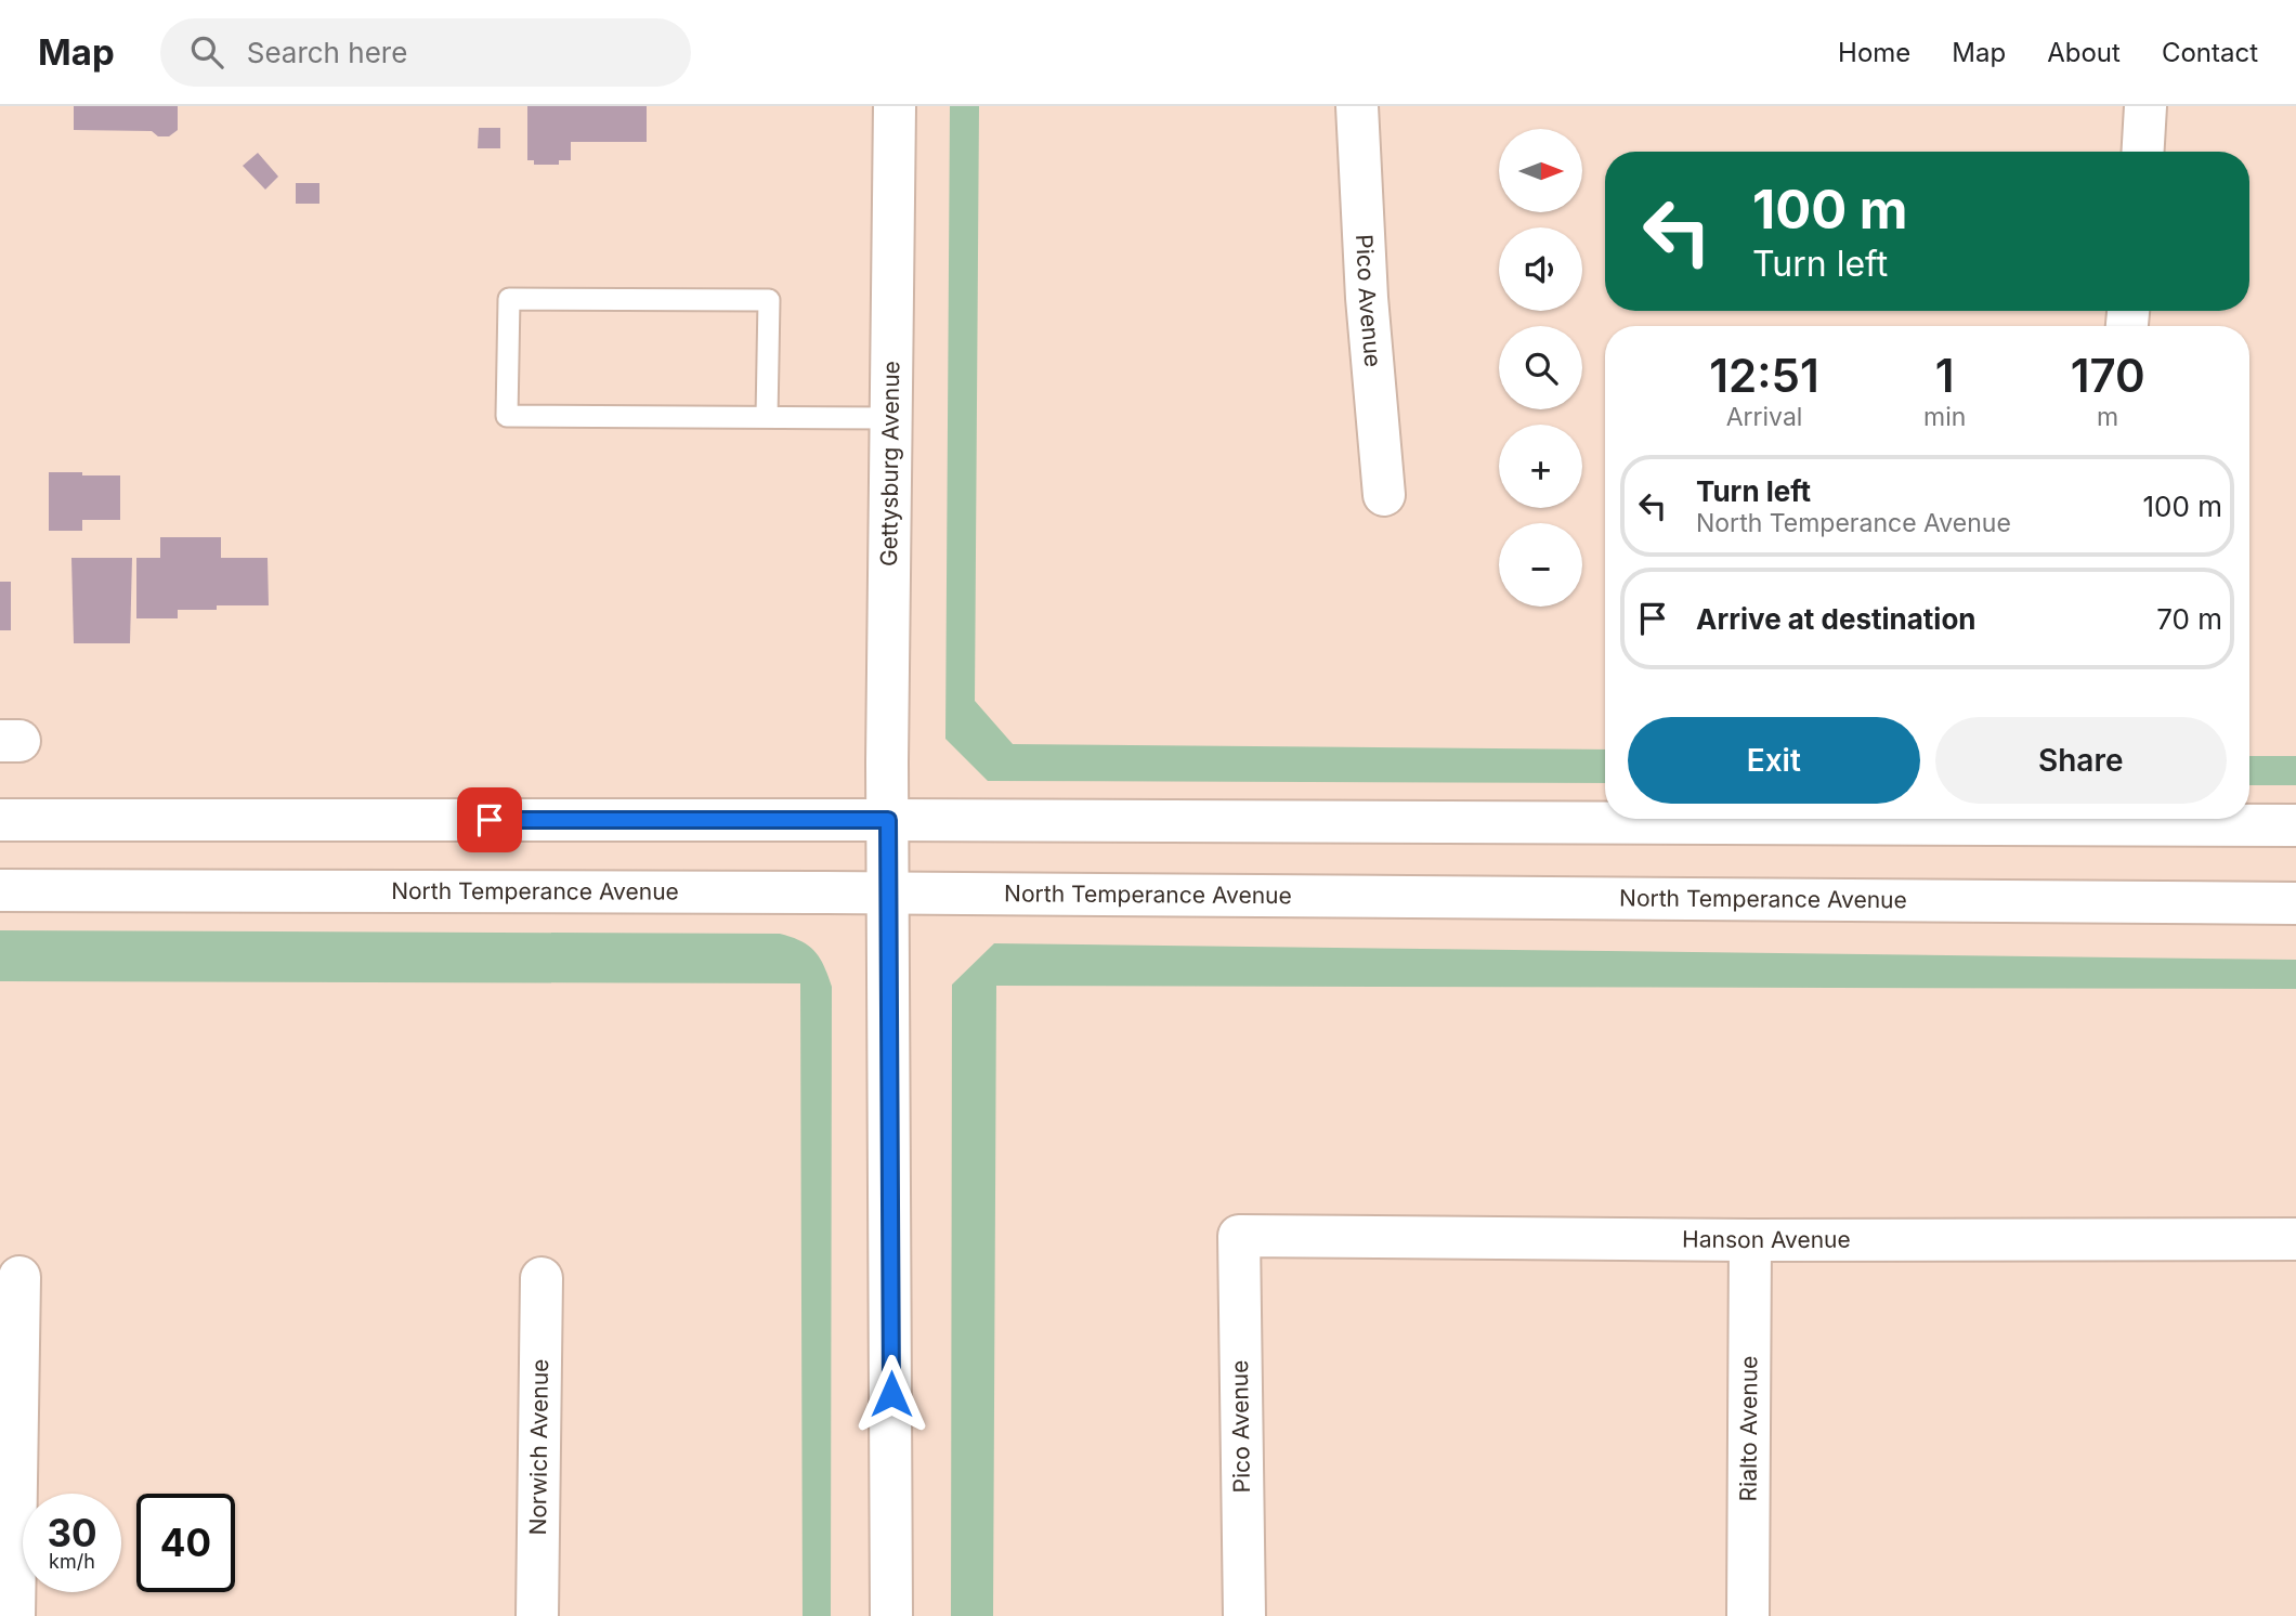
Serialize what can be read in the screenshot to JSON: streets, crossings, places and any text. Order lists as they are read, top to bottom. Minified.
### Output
{"streets":{"main road":["Pico Avenue","Gettysburg Avenue","North Temperance Avenue","Hanson Avenue","Rialto Avenue","Norwich Avenue"]},"crossings":[["Pico Avenue","Hanson Avenue"],["Gettysburg Avenue","North Temperance Avenue"],["Hanson Avenue","Rialto Avenue"]],"north":"right","page":{"header":"Map","search":"Search here","nav":["Home","Map","About","Contact"],"map_buttons":["+","−"],"turn":["100 m","Turn left"],"eta":["12:51","Arrival","1","min","170","m"],"list":[{"name":"Turn left","note":"North Temperance Avenue","value":"100 m"},{"name":"Arrive at destination","value":"70 m"}],"buttons":["Exit","Share"],"speed":"30 km/h","limit":"40"}}
